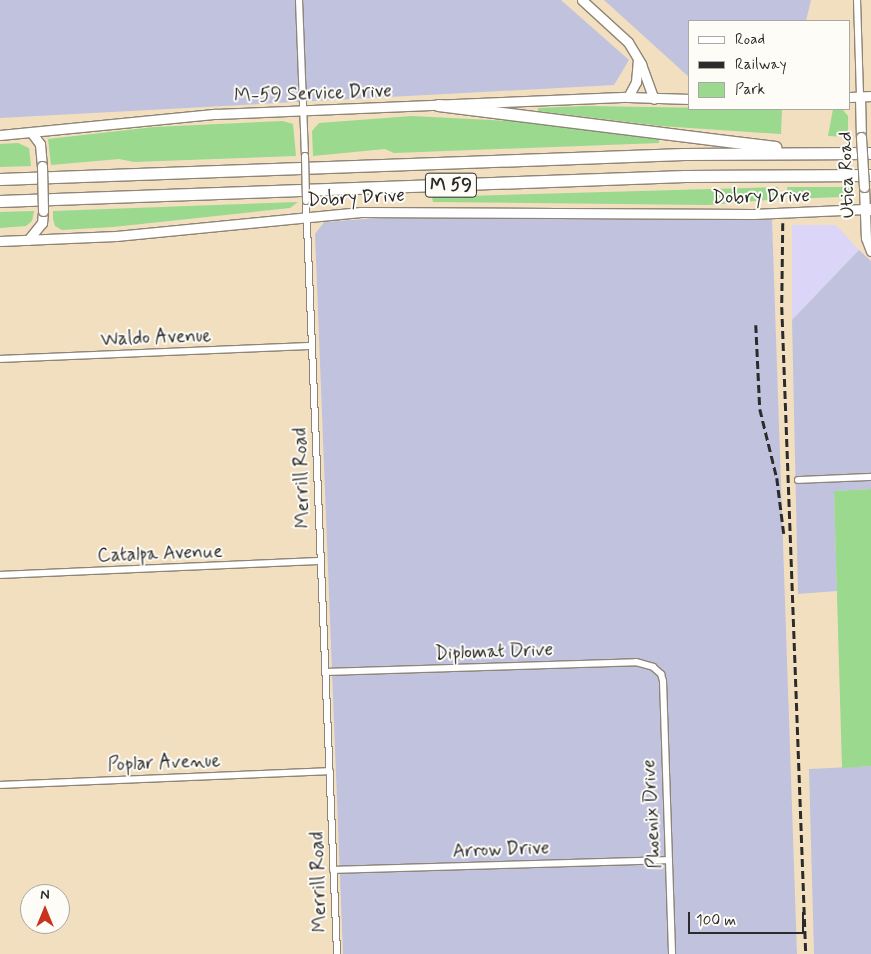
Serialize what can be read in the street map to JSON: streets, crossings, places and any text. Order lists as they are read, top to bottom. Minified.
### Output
{"streets":{"highway":["M 59"],"main road":["M-59 Service Drive","Utica Road","Dobry Drive"],"street":["Waldo Avenue","Merrill Road","Catalpa Avenue","Diplomat Drive","Poplar Avenue","Phoenix Drive","Arrow Drive"]},"crossings":[["M-59 Service Drive","Merrill Road"],["Utica Road","Dobry Drive"],["Dobry Drive","Merrill Road"],["Waldo Avenue","Merrill Road"],["Merrill Road","Catalpa Avenue"],["Merrill Road","Diplomat Drive"],["Merrill Road","Poplar Avenue"],["Merrill Road","Arrow Drive"],["Diplomat Drive","Phoenix Drive"],["Phoenix Drive","Arrow Drive"]],"legend":["Road","Railway","Park"],"scale_bar":"100 m","north":"top"}
